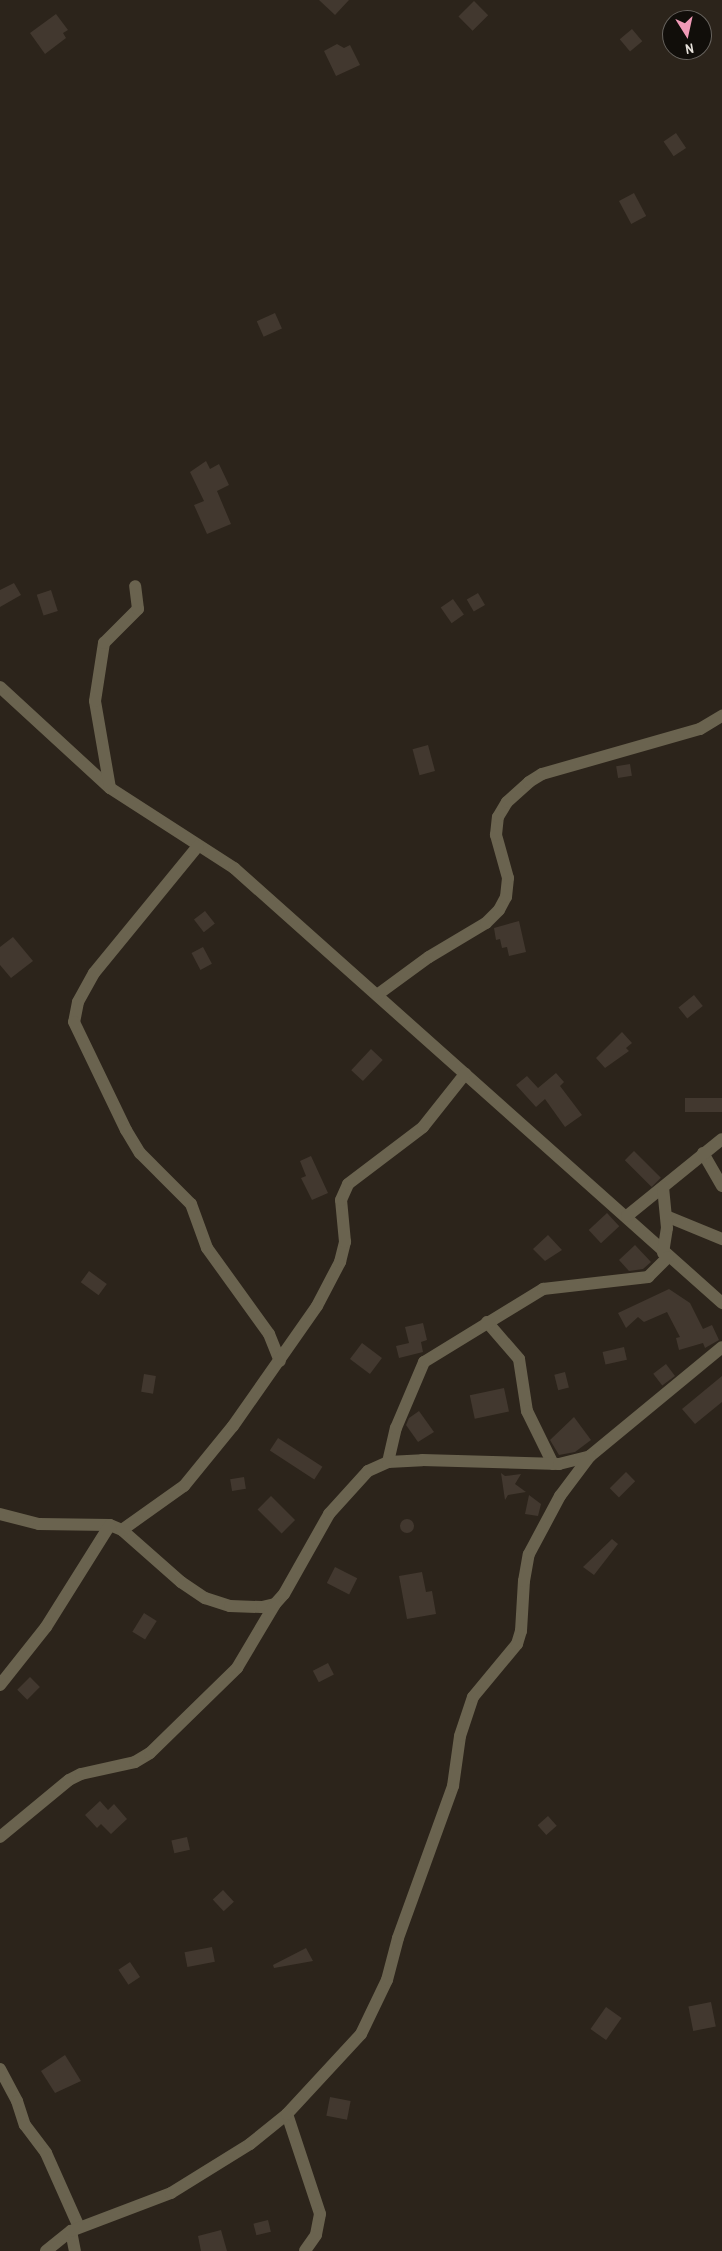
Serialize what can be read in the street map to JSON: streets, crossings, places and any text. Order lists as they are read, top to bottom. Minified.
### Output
{"north":"bottom"}
